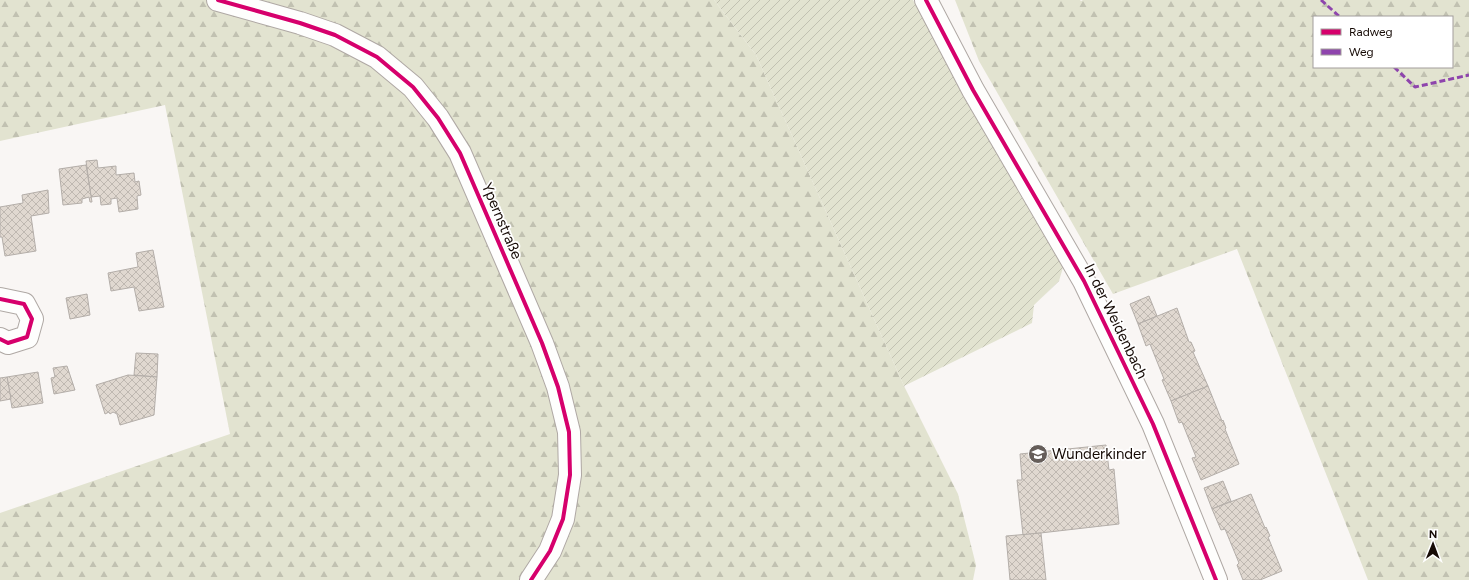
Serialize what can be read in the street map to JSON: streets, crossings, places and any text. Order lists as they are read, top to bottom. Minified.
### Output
{"streets":{"street":["Ypernstraße","In der Weidenbach"]},"places":{"school or university":["Wunderkinder"]},"legend":["Radweg","Weg"],"north":"top"}
